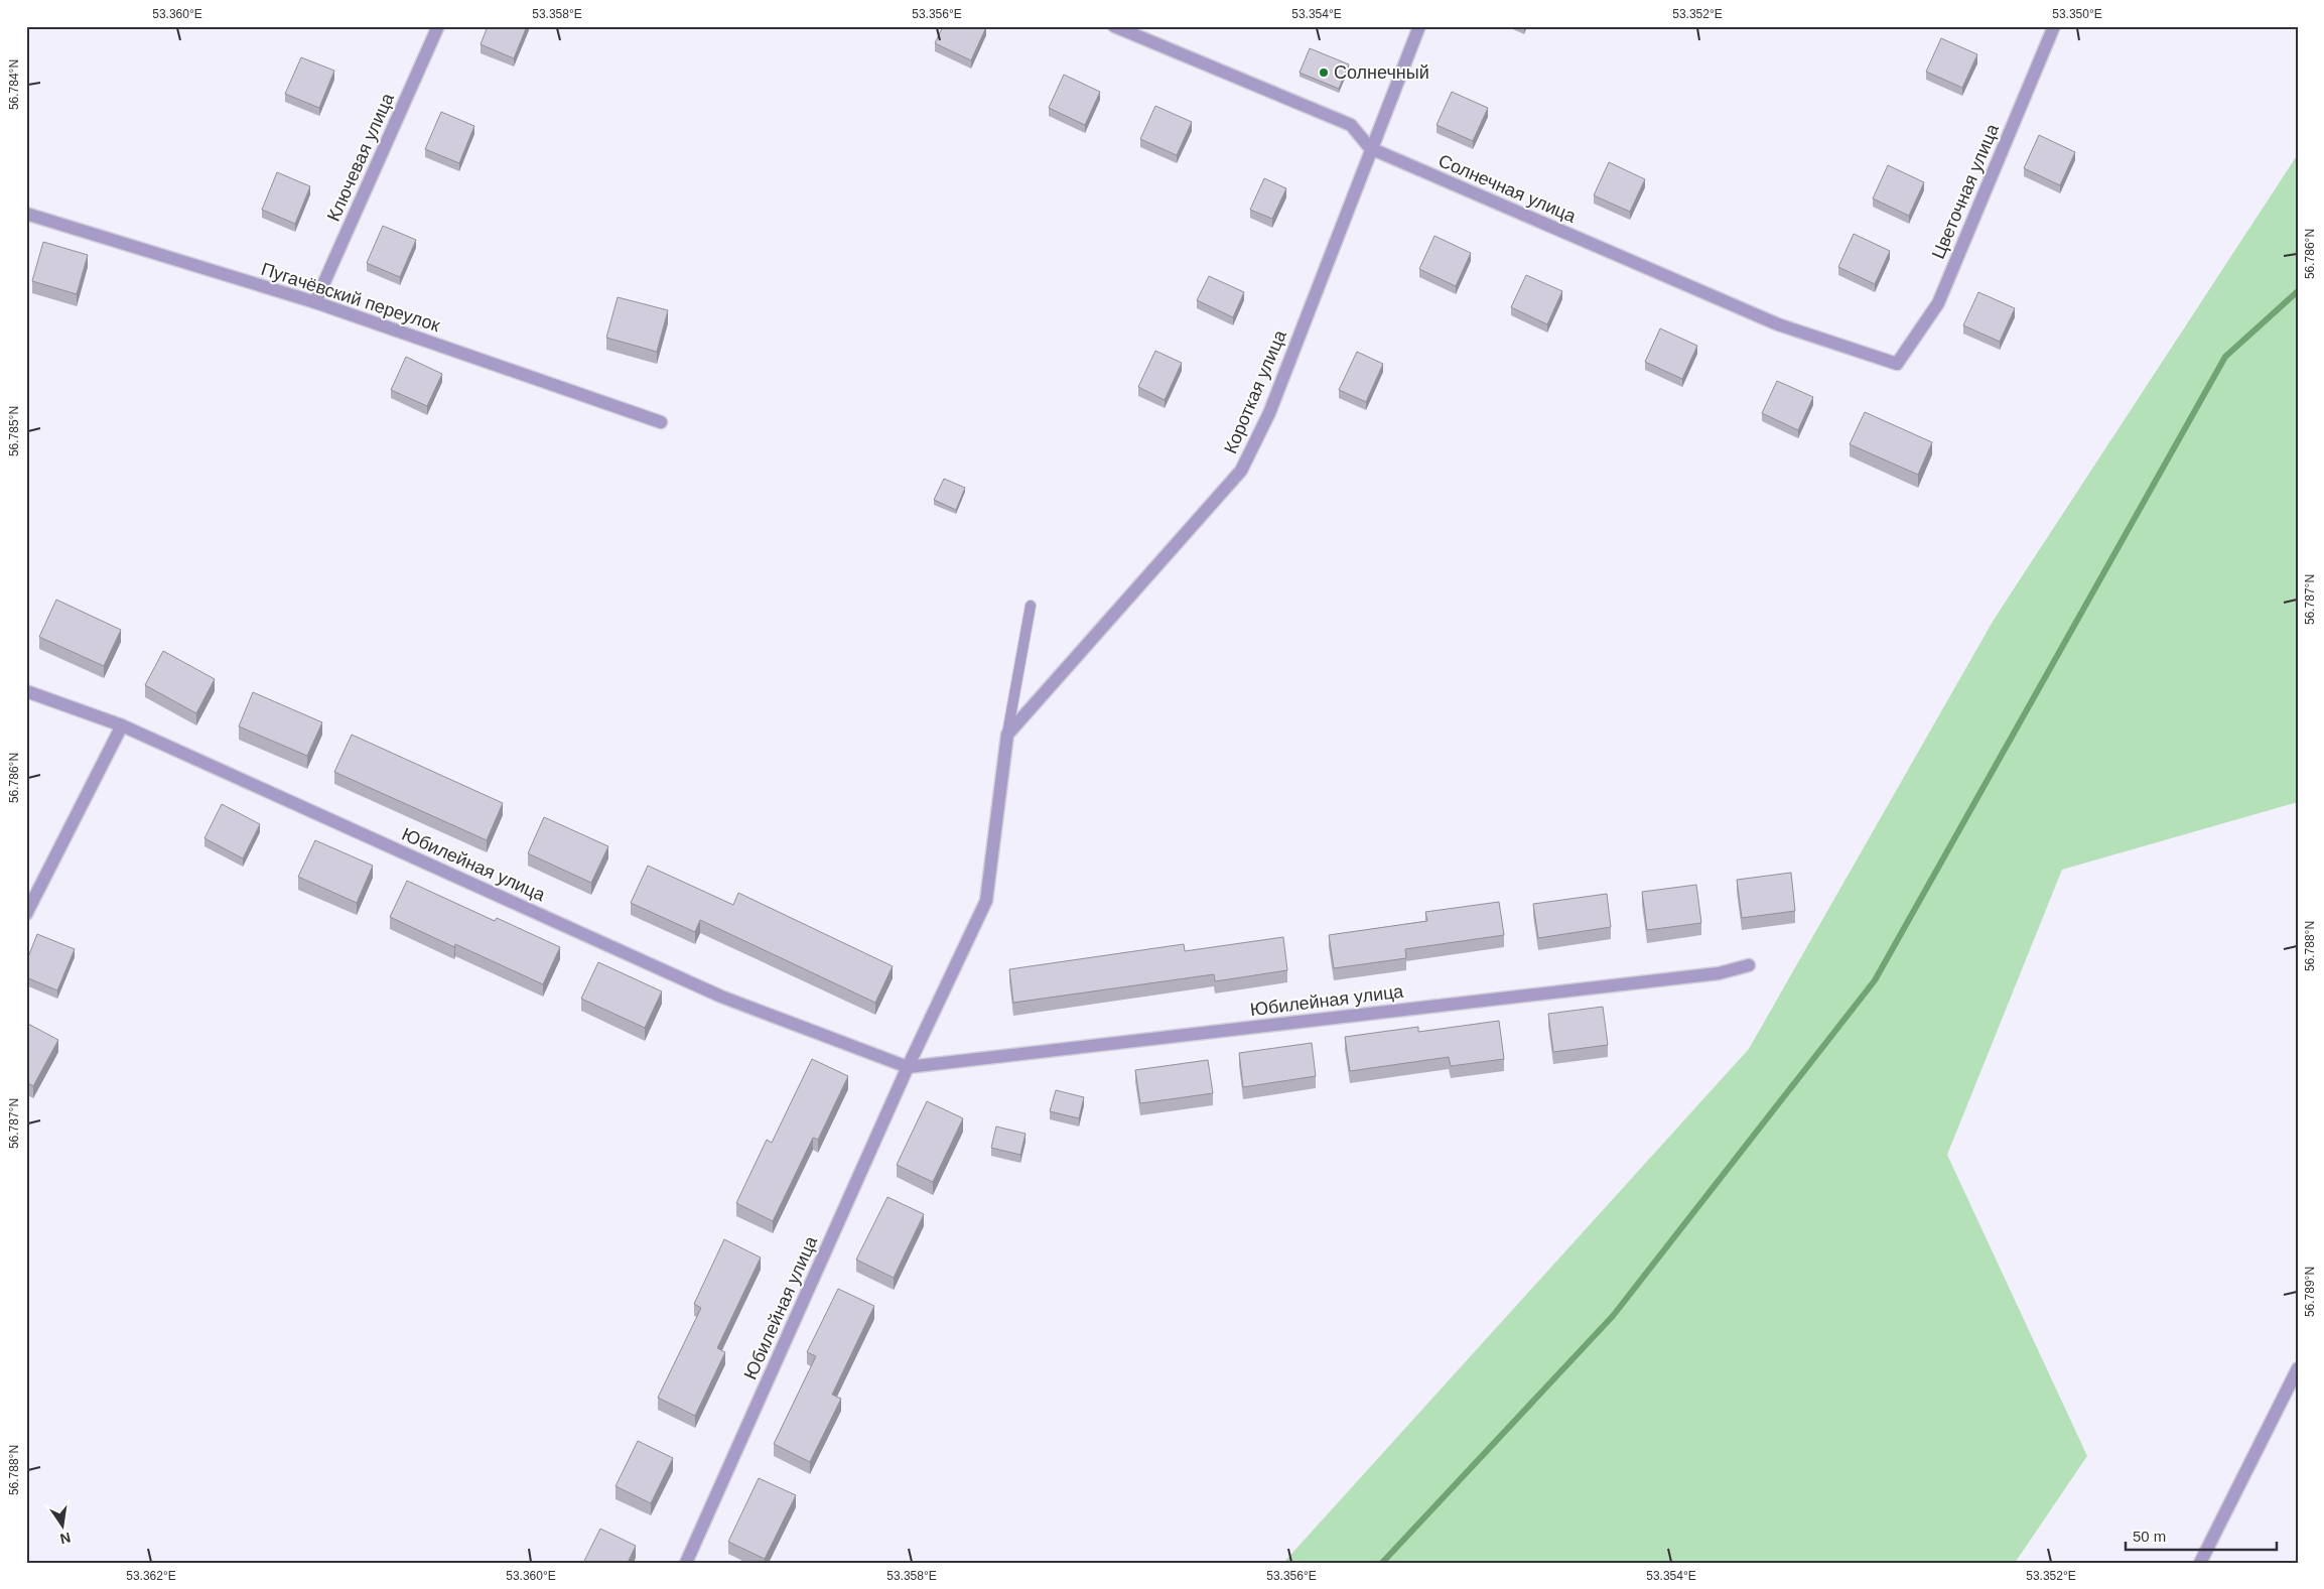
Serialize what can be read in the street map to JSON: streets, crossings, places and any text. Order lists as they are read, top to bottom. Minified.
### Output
{"streets":{"street":["Ключевая улица","Солнечная улица","Цветочная улица","Пугачёвский переулок","Короткая улица","Юбилейная улица"]},"crossings":[["Ключевая улица","Пугачёвский переулок"],["Солнечная улица","Цветочная улица"],["Солнечная улица","Короткая улица"],["Короткая улица","Юбилейная улица"]],"places":["Солнечный"],"scale_bar":"50 m","north":"bottom","coordinates":["53.360°E","53.358°E","53.356°E","53.354°E","53.352°E","53.350°E","56.784°N","56.786°N","56.785°N","56.787°N","56.788°N","56.789°N","53.362°E"]}
